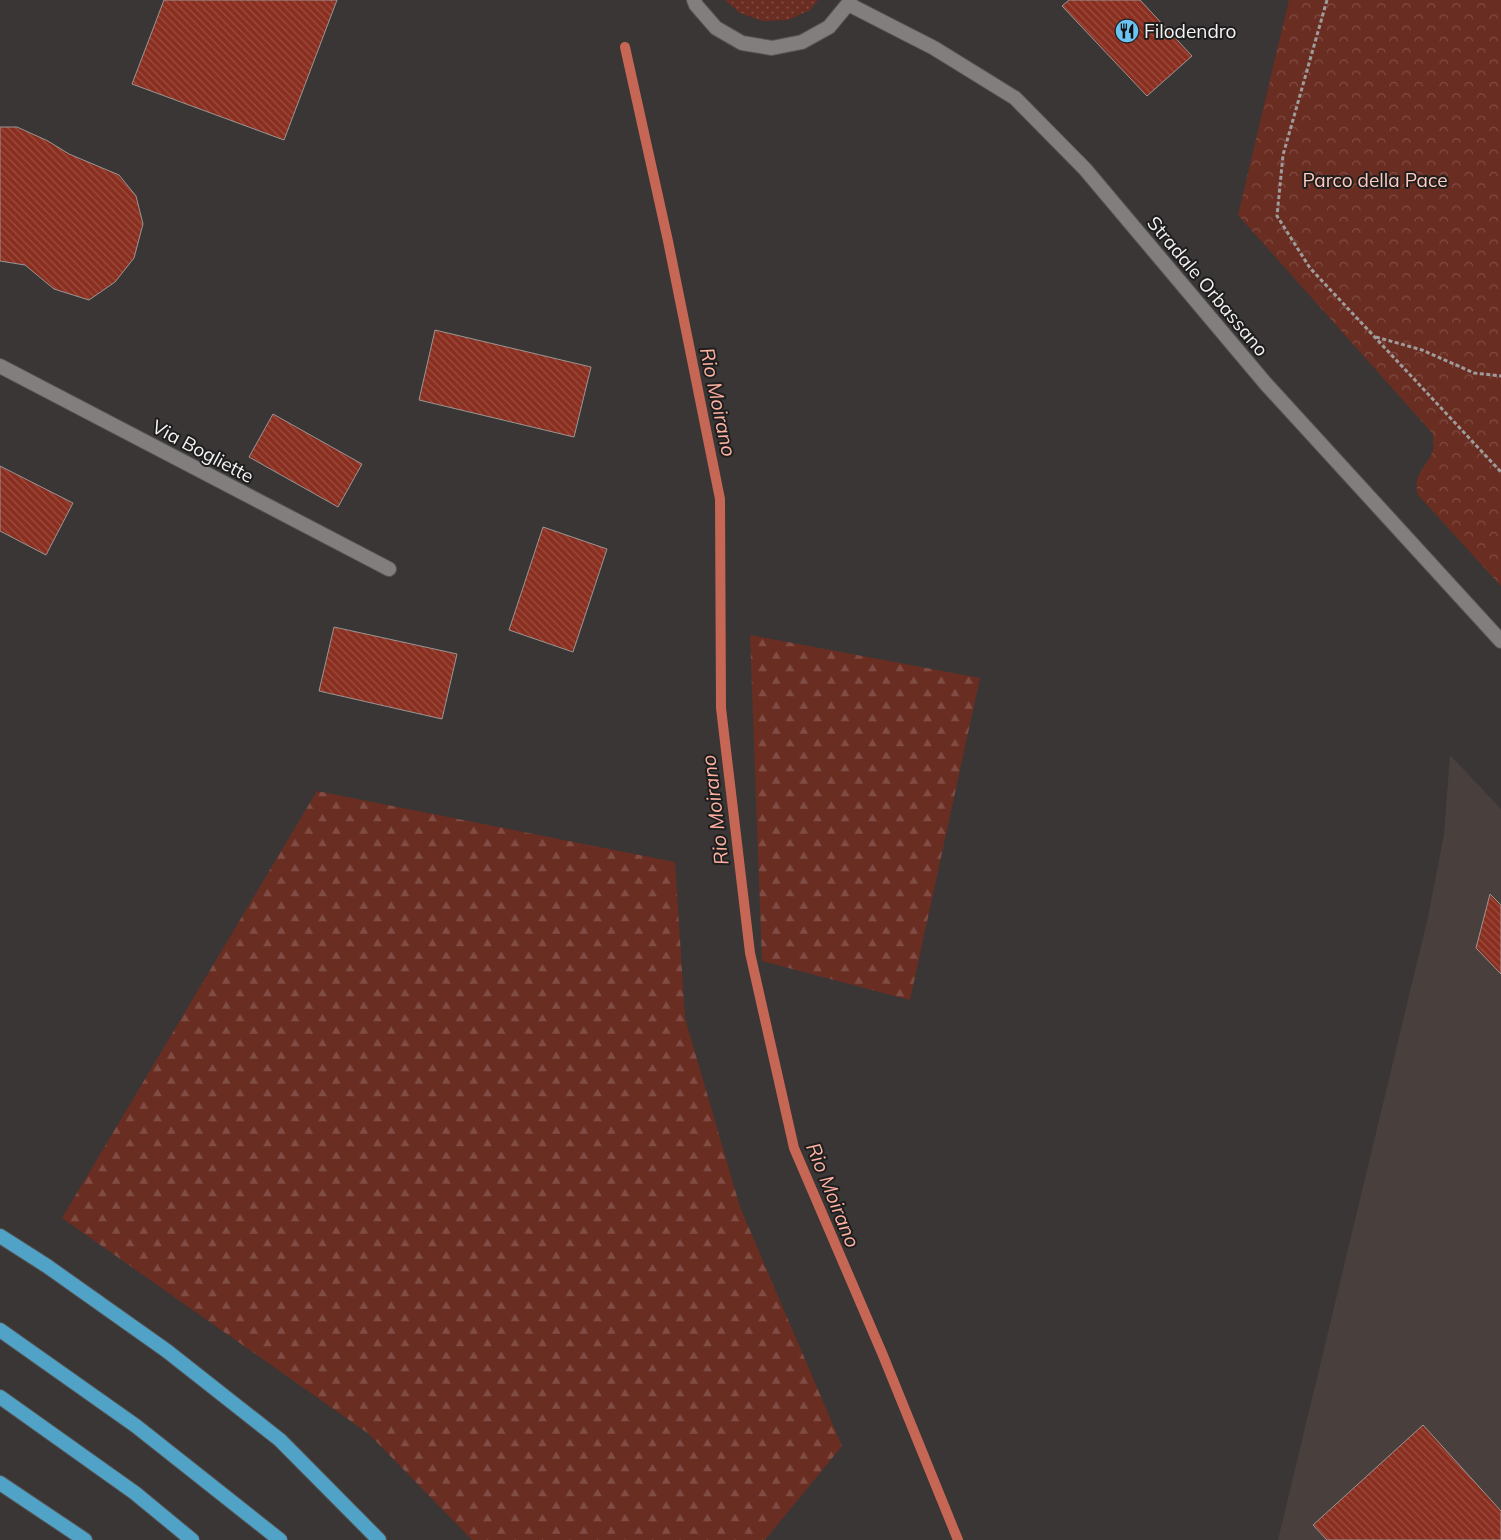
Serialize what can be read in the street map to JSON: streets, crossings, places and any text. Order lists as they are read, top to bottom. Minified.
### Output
{"streets":{"street":["Stradale Orbassano","Via Bogliette"]},"water":["Rio Moirano"],"parks":["Parco della Pace"],"places":{"restaurant":["Filodendro"]}}
